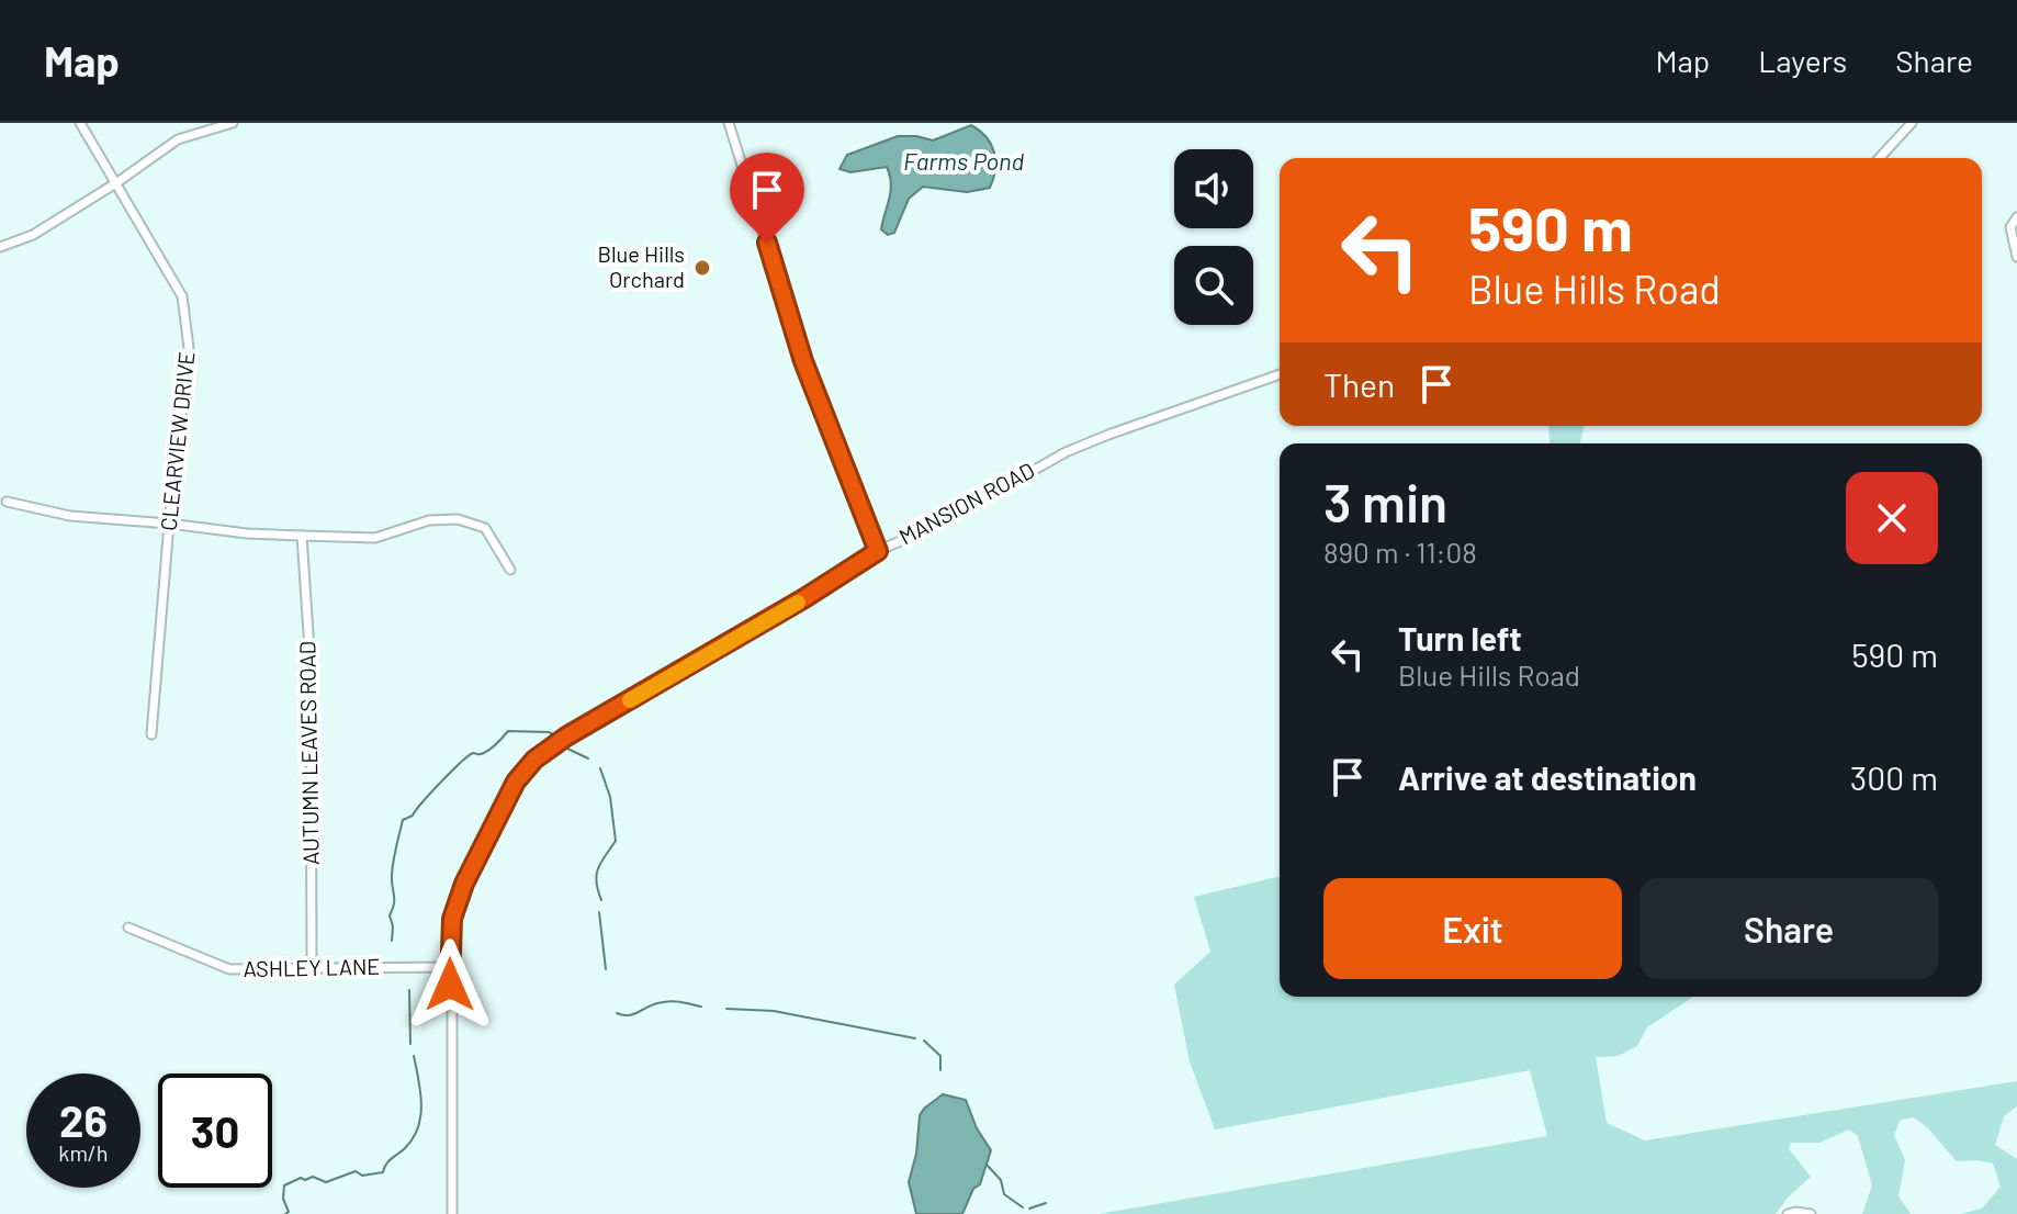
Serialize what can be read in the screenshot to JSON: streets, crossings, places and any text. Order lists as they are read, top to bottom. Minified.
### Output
{"streets":{"street":["CLEARVIEW DRIVE","MANSION ROAD","AUTUMN LEAVES ROAD","ASHLEY LANE"]},"crossings":[["MANSION ROAD","ASHLEY LANE"],["AUTUMN LEAVES ROAD","ASHLEY LANE"]],"water":["Farms Pond"],"places":["Blue Hills Orchard"],"page":{"header":"Map","nav":["Map","Layers","Share"],"turn":["590 m","Blue Hills Road"],"then":"Then","heading":["3 min","890 m · 11:08"],"list":[{"name":"Turn left","note":"Blue Hills Road","value":"590 m"},{"name":"Arrive at destination","value":"300 m"}],"buttons":["Exit","Share"],"speed":"26 km/h","limit":"30"}}
